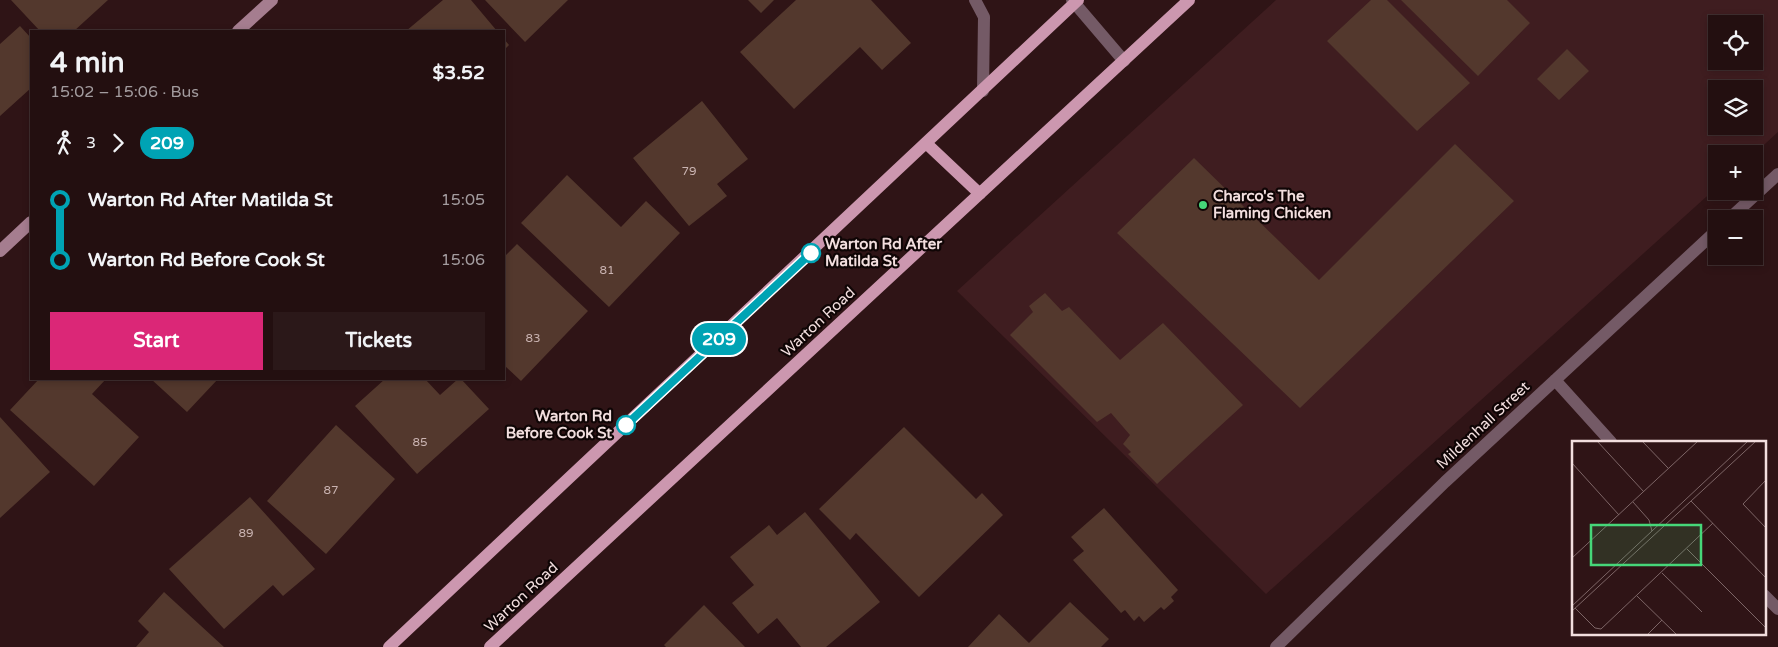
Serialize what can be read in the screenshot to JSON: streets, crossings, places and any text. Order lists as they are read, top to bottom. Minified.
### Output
{"streets":{"main road":["Warton Road"],"street":["Mildenhall Street"]},"places":["Charco's The Flaming Chicken","Warton Rd After Matilda St","Warton Rd Before Cook St"],"lines":["bus line 209"],"house_numbers":["79","81","83","85","87","89"],"page":{"on_map":"209","map_buttons":["+","−"],"heading":["4 min","15:02 – 15:06 · Bus","$3.52"],"legs":["3","209"],"list":[{"name":"Warton Rd After Matilda St","value":"15:05"},{"name":"Warton Rd Before Cook St","value":"15:06"}],"buttons":["Start","Tickets"]}}
